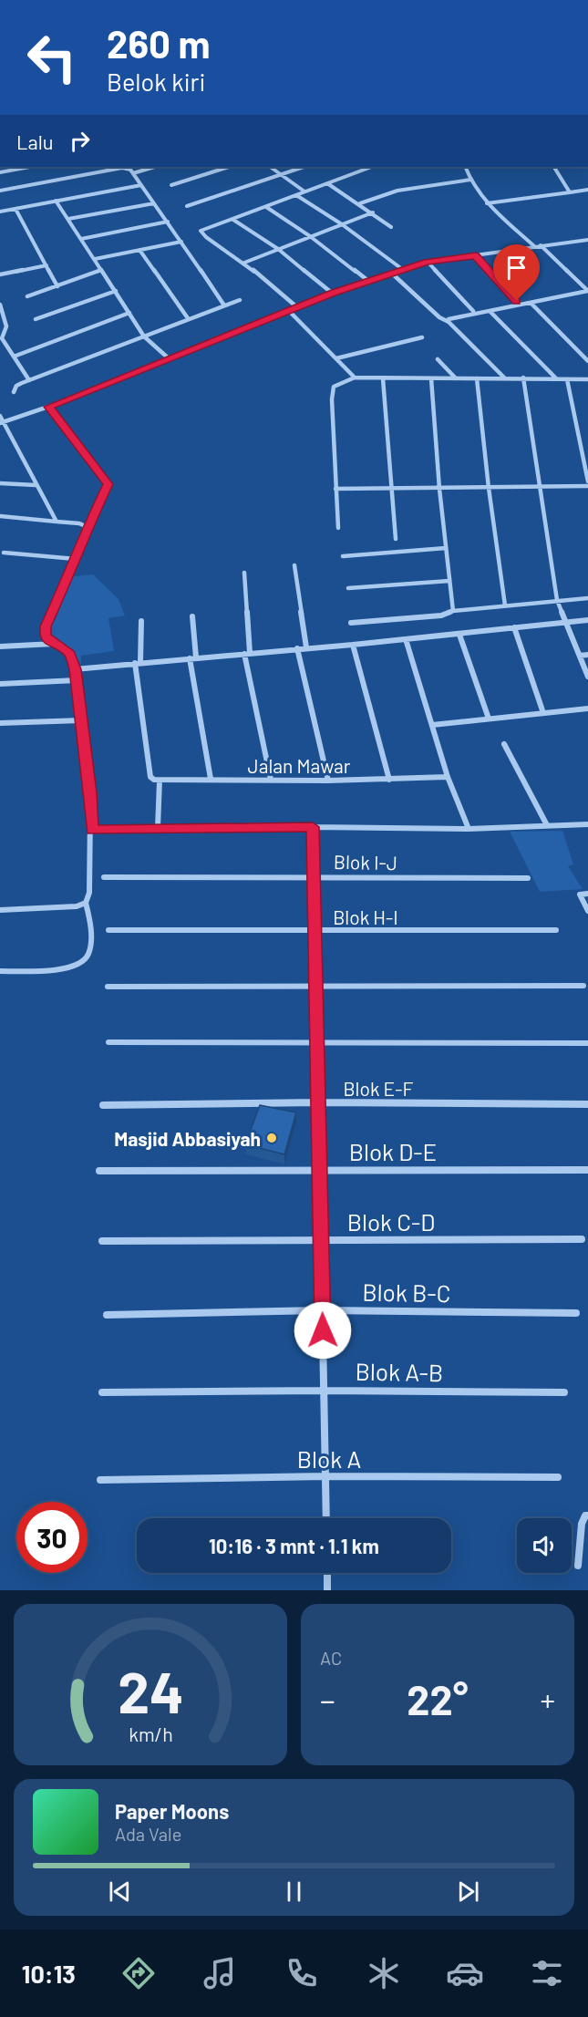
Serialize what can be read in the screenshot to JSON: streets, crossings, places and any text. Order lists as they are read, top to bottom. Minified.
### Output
{"streets":{"street":["Jalan Mawar","Blok I-J","Blok H-I","Blok E-F","Blok D-E","Blok C-D","Blok B-C","Blok A-B","Blok A"]},"places":["Masjid Abbasiyah"],"page":{"turn":["260 m","Belok kiri"],"then":"Lalu","limit":"30","trip":"10:16 · 3 mnt · 1.1 km","tile":"AC","heat":["−","22°","+"],"song":["Paper Moons","Ada Vale"],"tabs":"10:13","gauge":["24","km/h"]}}
